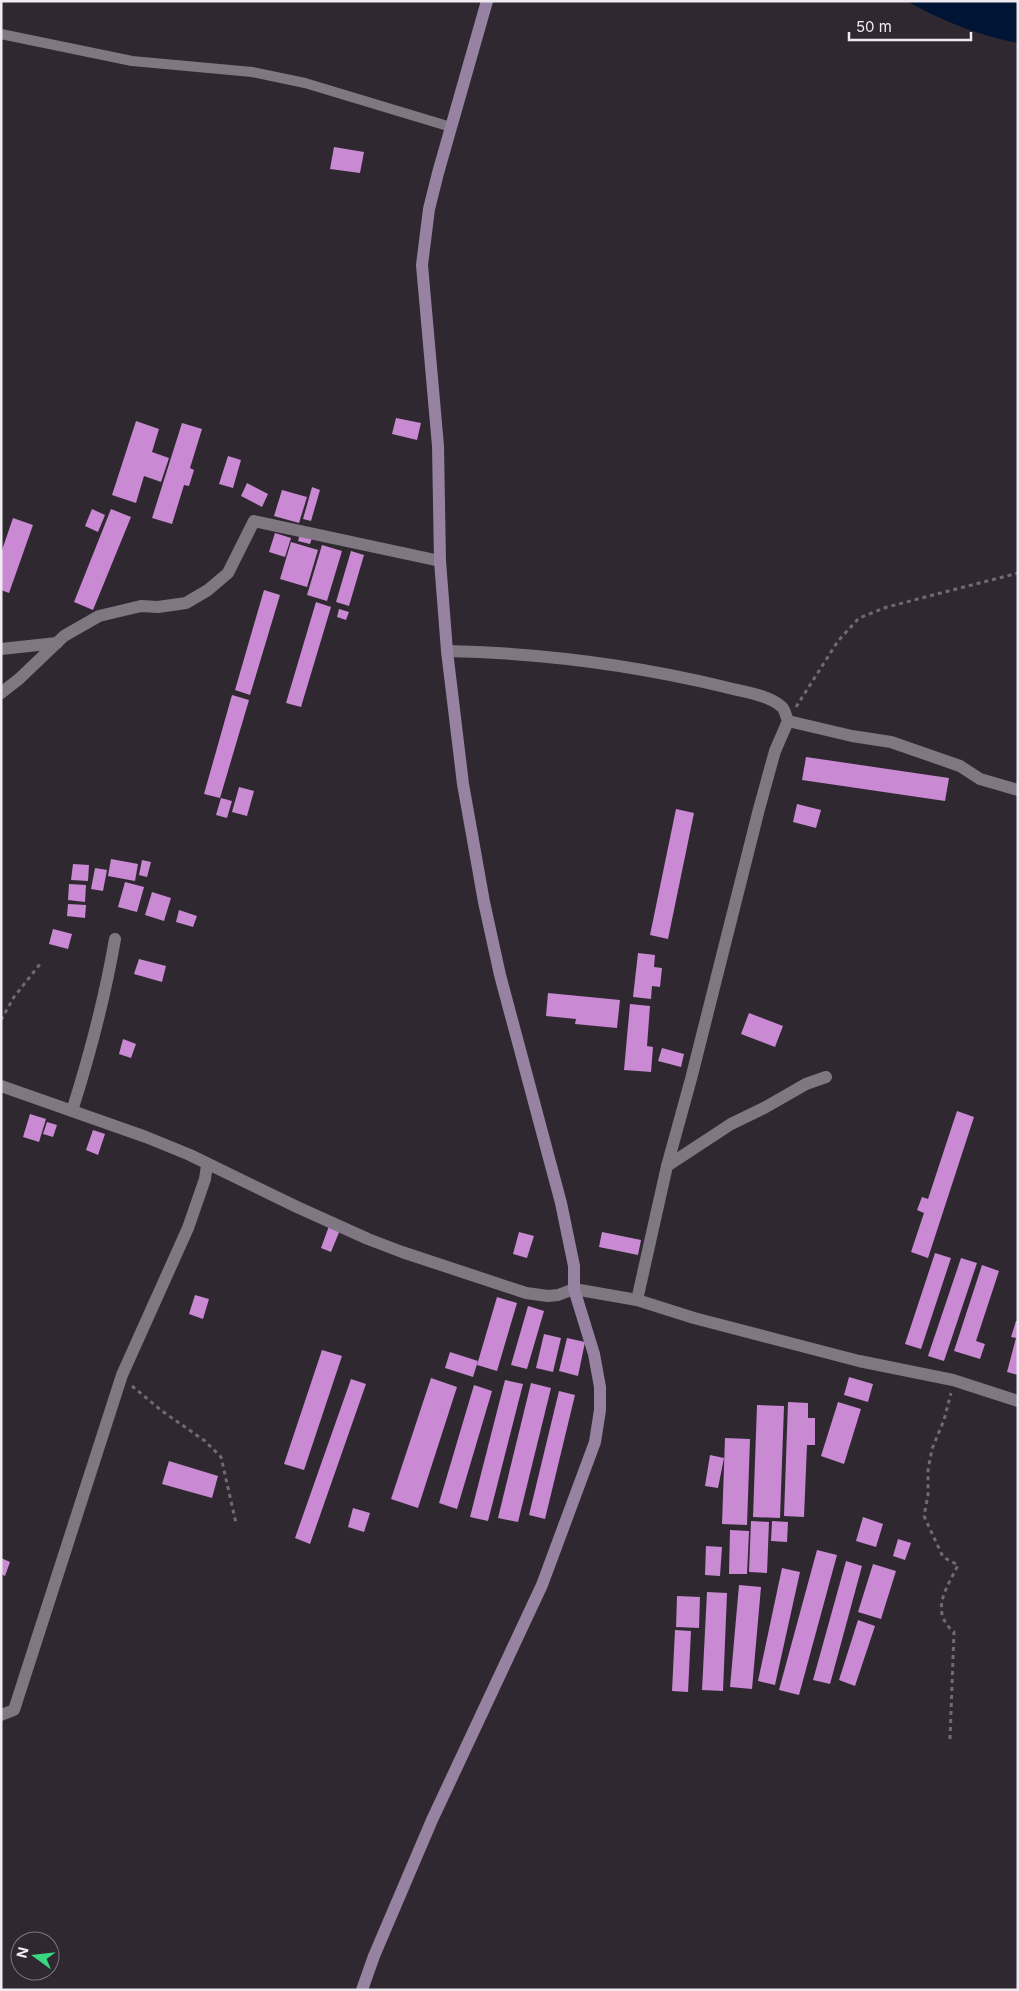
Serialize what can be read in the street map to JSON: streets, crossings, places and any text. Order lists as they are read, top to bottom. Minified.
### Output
{"scale_bar":"50 m","north":"left"}
